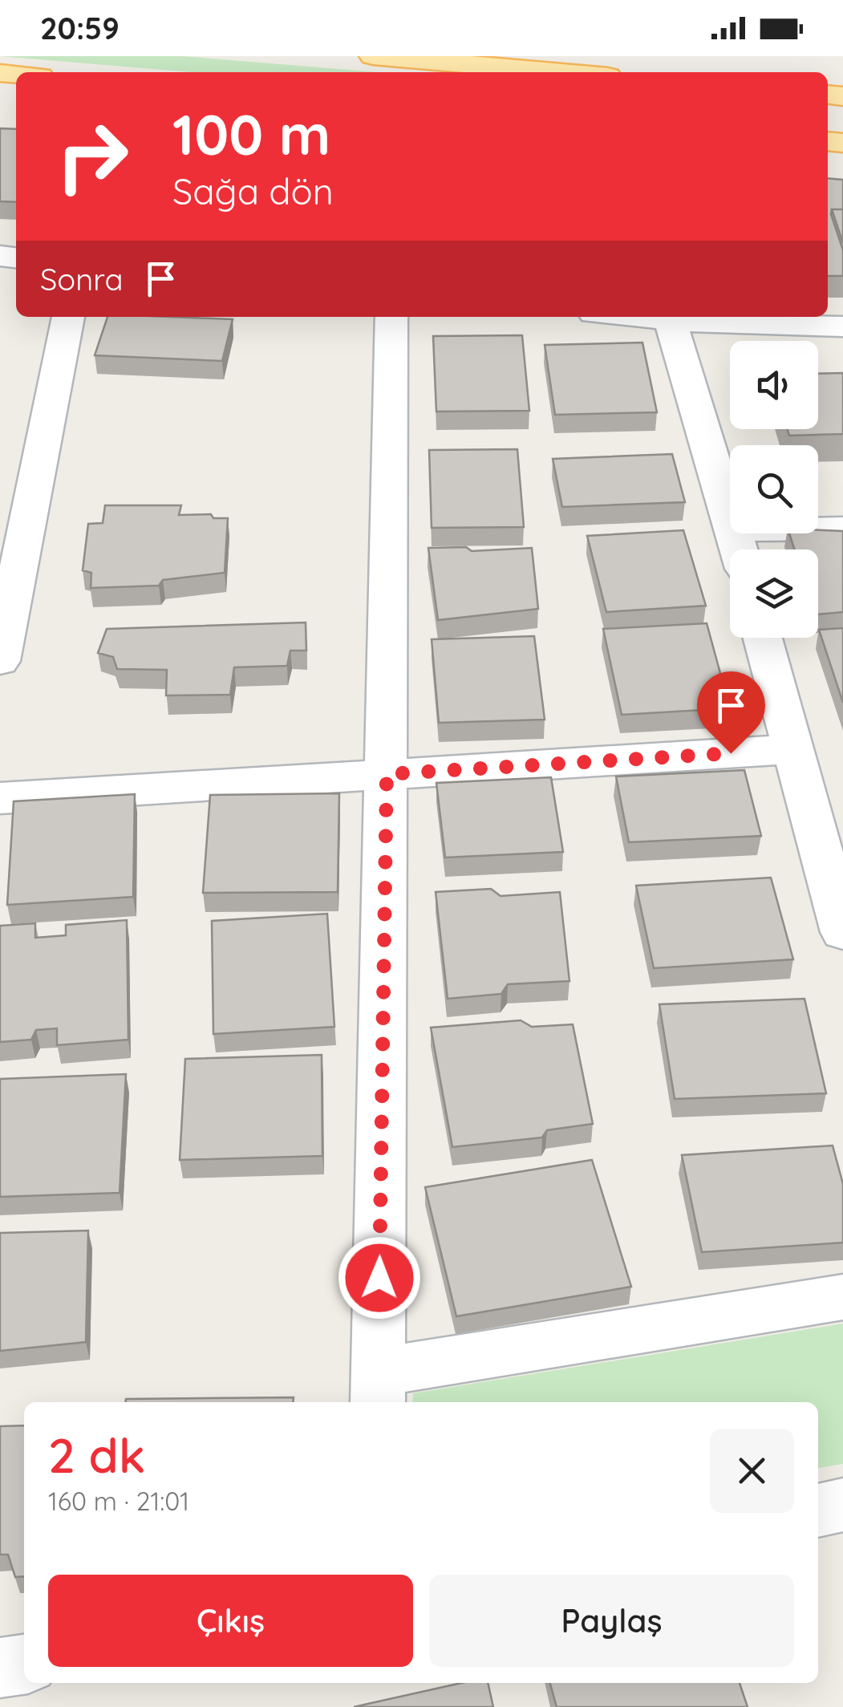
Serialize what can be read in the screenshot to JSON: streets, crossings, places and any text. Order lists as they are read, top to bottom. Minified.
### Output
{"page":{"status":"20:59","turn":["100 m","Sağa dön"],"then":"Sonra","heading":["2 dk","160 m · 21:01"],"buttons":["Çıkış","Paylaş"]}}
